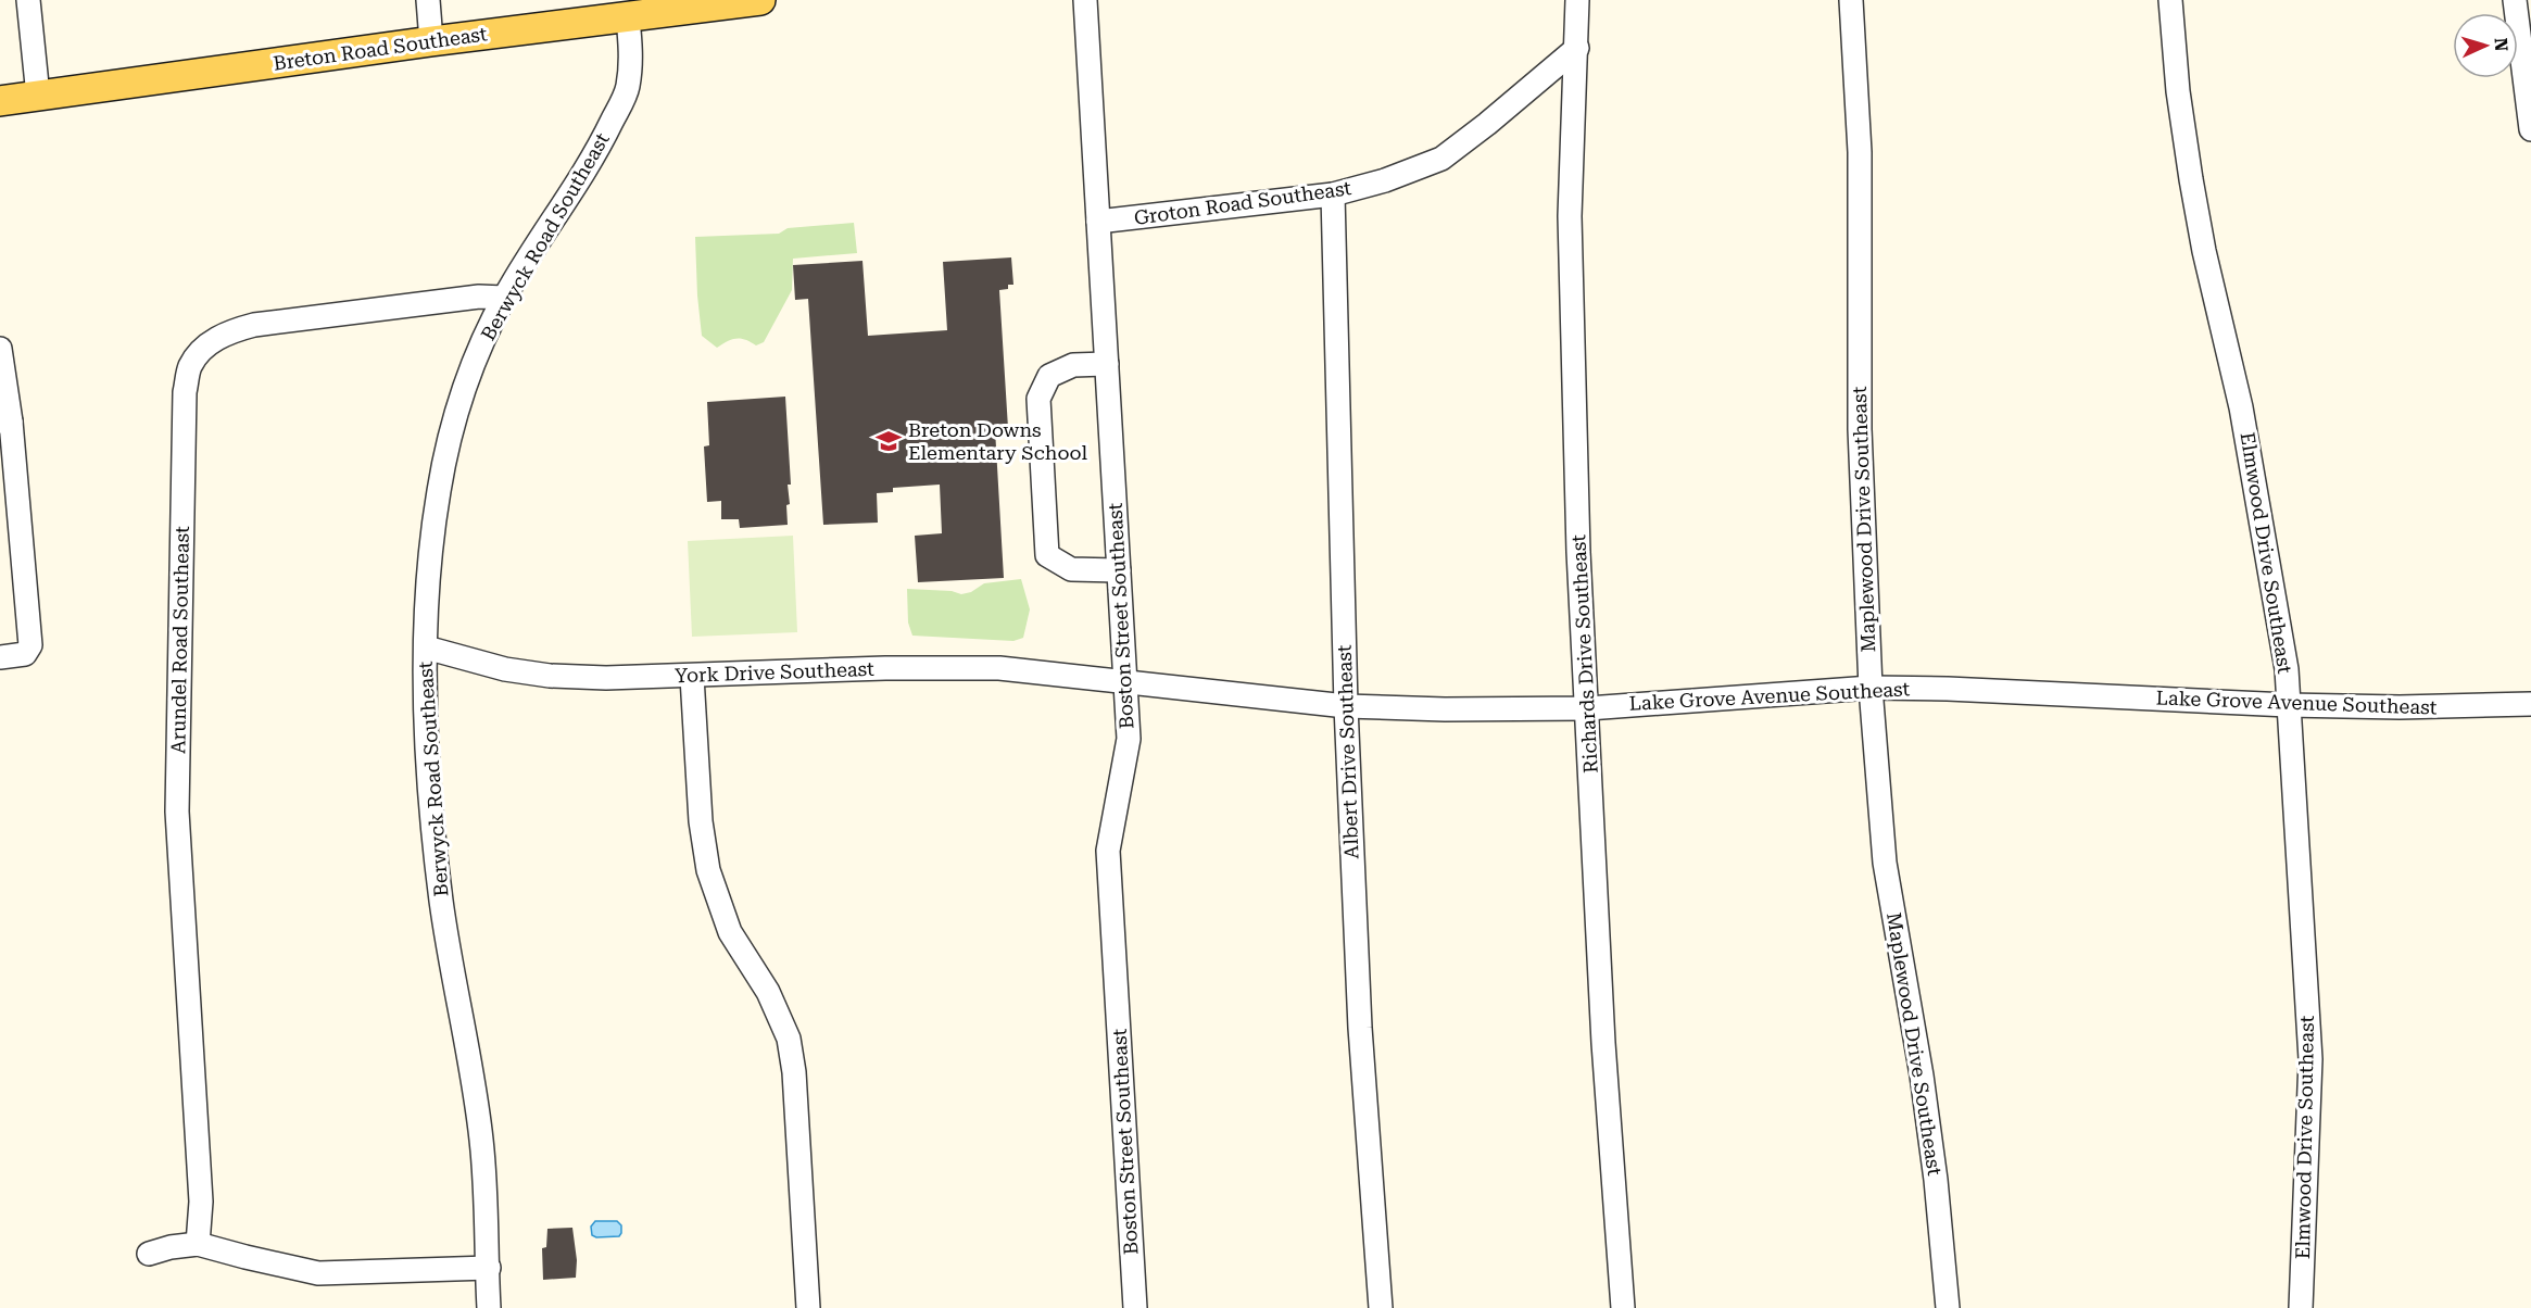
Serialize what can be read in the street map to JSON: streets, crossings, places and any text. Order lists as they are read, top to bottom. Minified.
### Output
{"streets":{"main road":["Breton Road Southeast"],"street":["Groton Road Southeast","Berwyck Road Southeast","Maplewood Drive Southeast","Elmwood Drive Southeast","Boston Street Southeast","Arundel Road Southeast","Richards Drive Southeast","York Drive Southeast","Lake Grove Avenue Southeast","Albert Drive Southeast"]},"crossings":[["Breton Road Southeast","Berwyck Road Southeast"],["Groton Road Southeast","Boston Street Southeast"],["Groton Road Southeast","Richards Drive Southeast"],["Groton Road Southeast","Albert Drive Southeast"],["Berwyck Road Southeast","Arundel Road Southeast"],["Berwyck Road Southeast","York Drive Southeast"],["Maplewood Drive Southeast","Lake Grove Avenue Southeast"],["Elmwood Drive Southeast","Lake Grove Avenue Southeast"],["Boston Street Southeast","York Drive Southeast"],["Boston Street Southeast","Lake Grove Avenue Southeast"],["Richards Drive Southeast","Lake Grove Avenue Southeast"],["York Drive Southeast","Lake Grove Avenue Southeast"],["Lake Grove Avenue Southeast","Albert Drive Southeast"]],"places":{"school or university":["Breton Downs Elementary School"]},"north":"right"}
